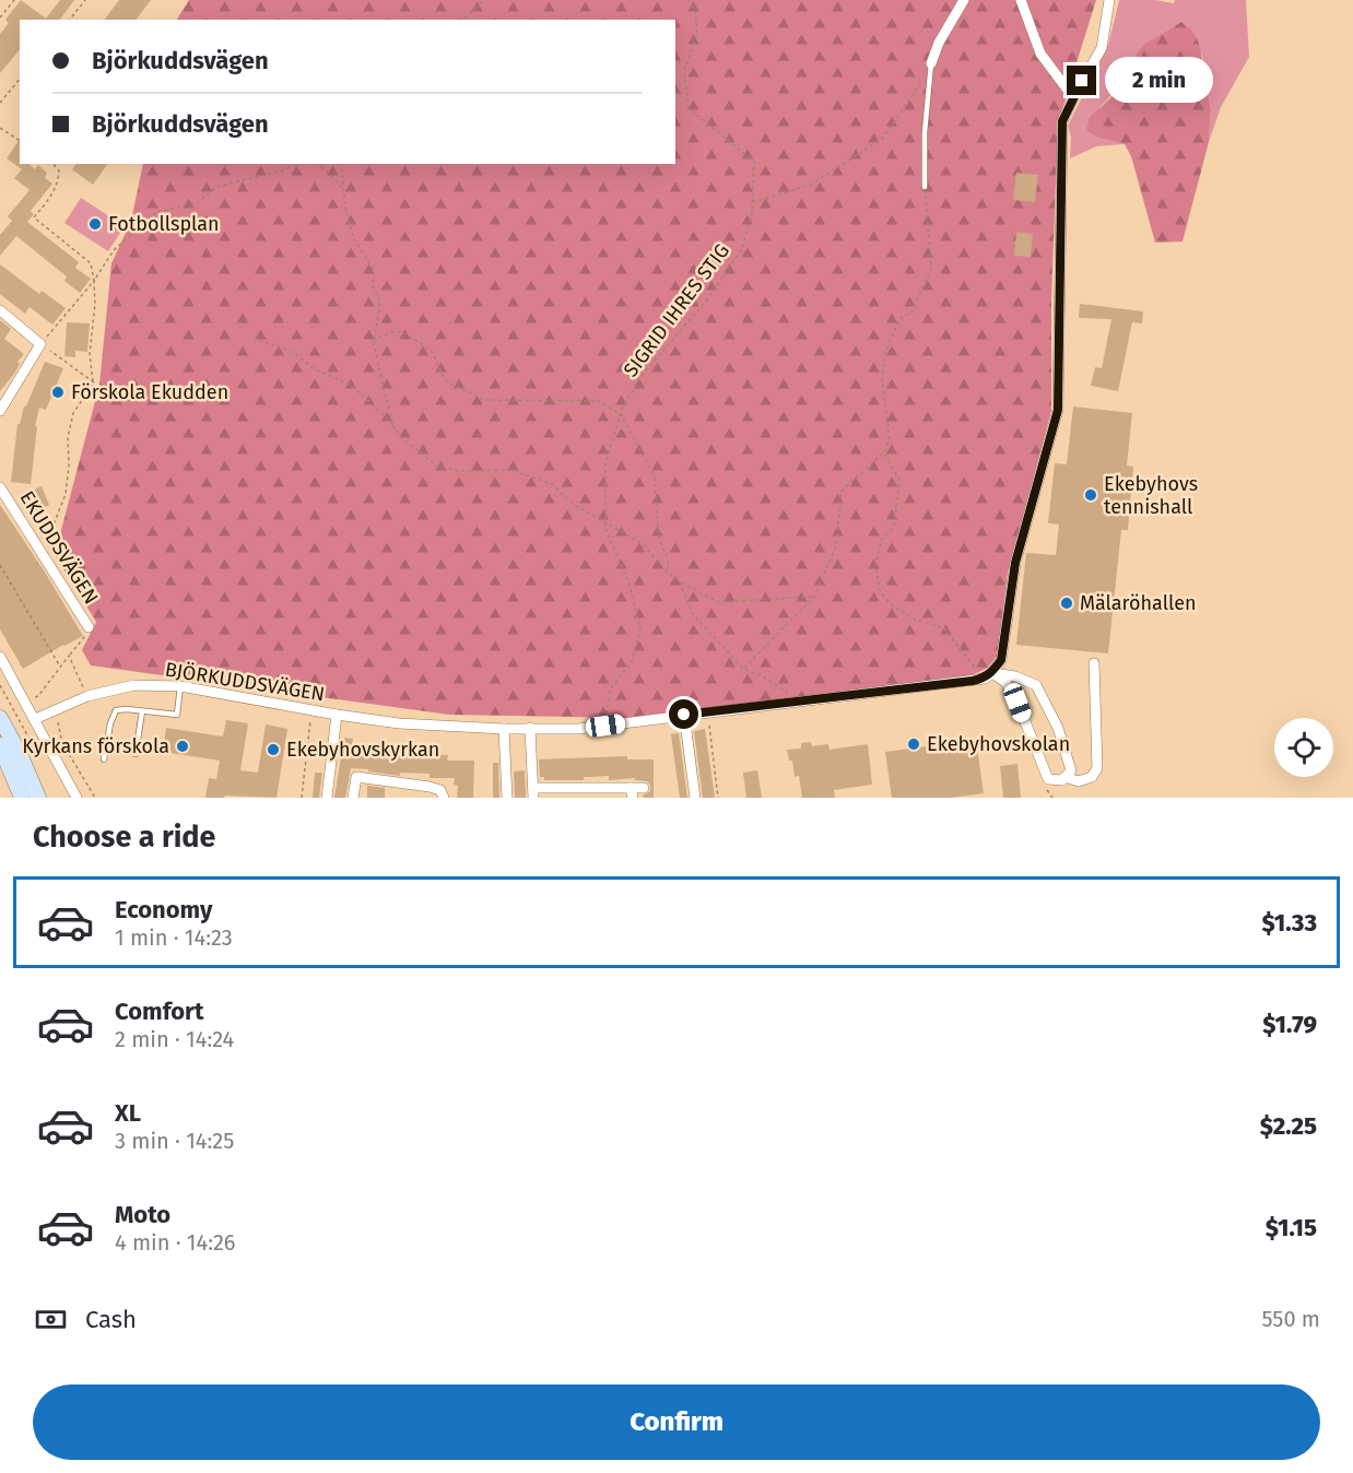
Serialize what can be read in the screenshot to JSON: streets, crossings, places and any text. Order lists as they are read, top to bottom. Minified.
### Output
{"streets":{"street":["EKUDDSVÄGEN","BJÖRKUDDSVÄGEN"],"path":["SIGRID IHRES STIG"]},"crossings":[["SIGRID IHRES STIG","BJÖRKUDDSVÄGEN"]],"places":["Fotbollsplan","Förskola Ekudden","Ekebyhovs tennishall","Mälaröhallen","Ekebyhovskolan","Kyrkans förskola","Ekebyhovskyrkan"],"page":{"banner":["Björkuddsvägen","Björkuddsvägen"],"bubble":"2 min","heading":"Choose a ride","list":[{"name":"Economy","note":"1 min · 14:23","value":"$1.33"},{"name":"Comfort","note":"2 min · 14:24","value":"$1.79"},{"name":"XL","note":"3 min · 14:25","value":"$2.25"},{"name":"Moto","note":"4 min · 14:26","value":"$1.15"}],"pay":["Cash","550 m"],"buttons":"Confirm"}}
